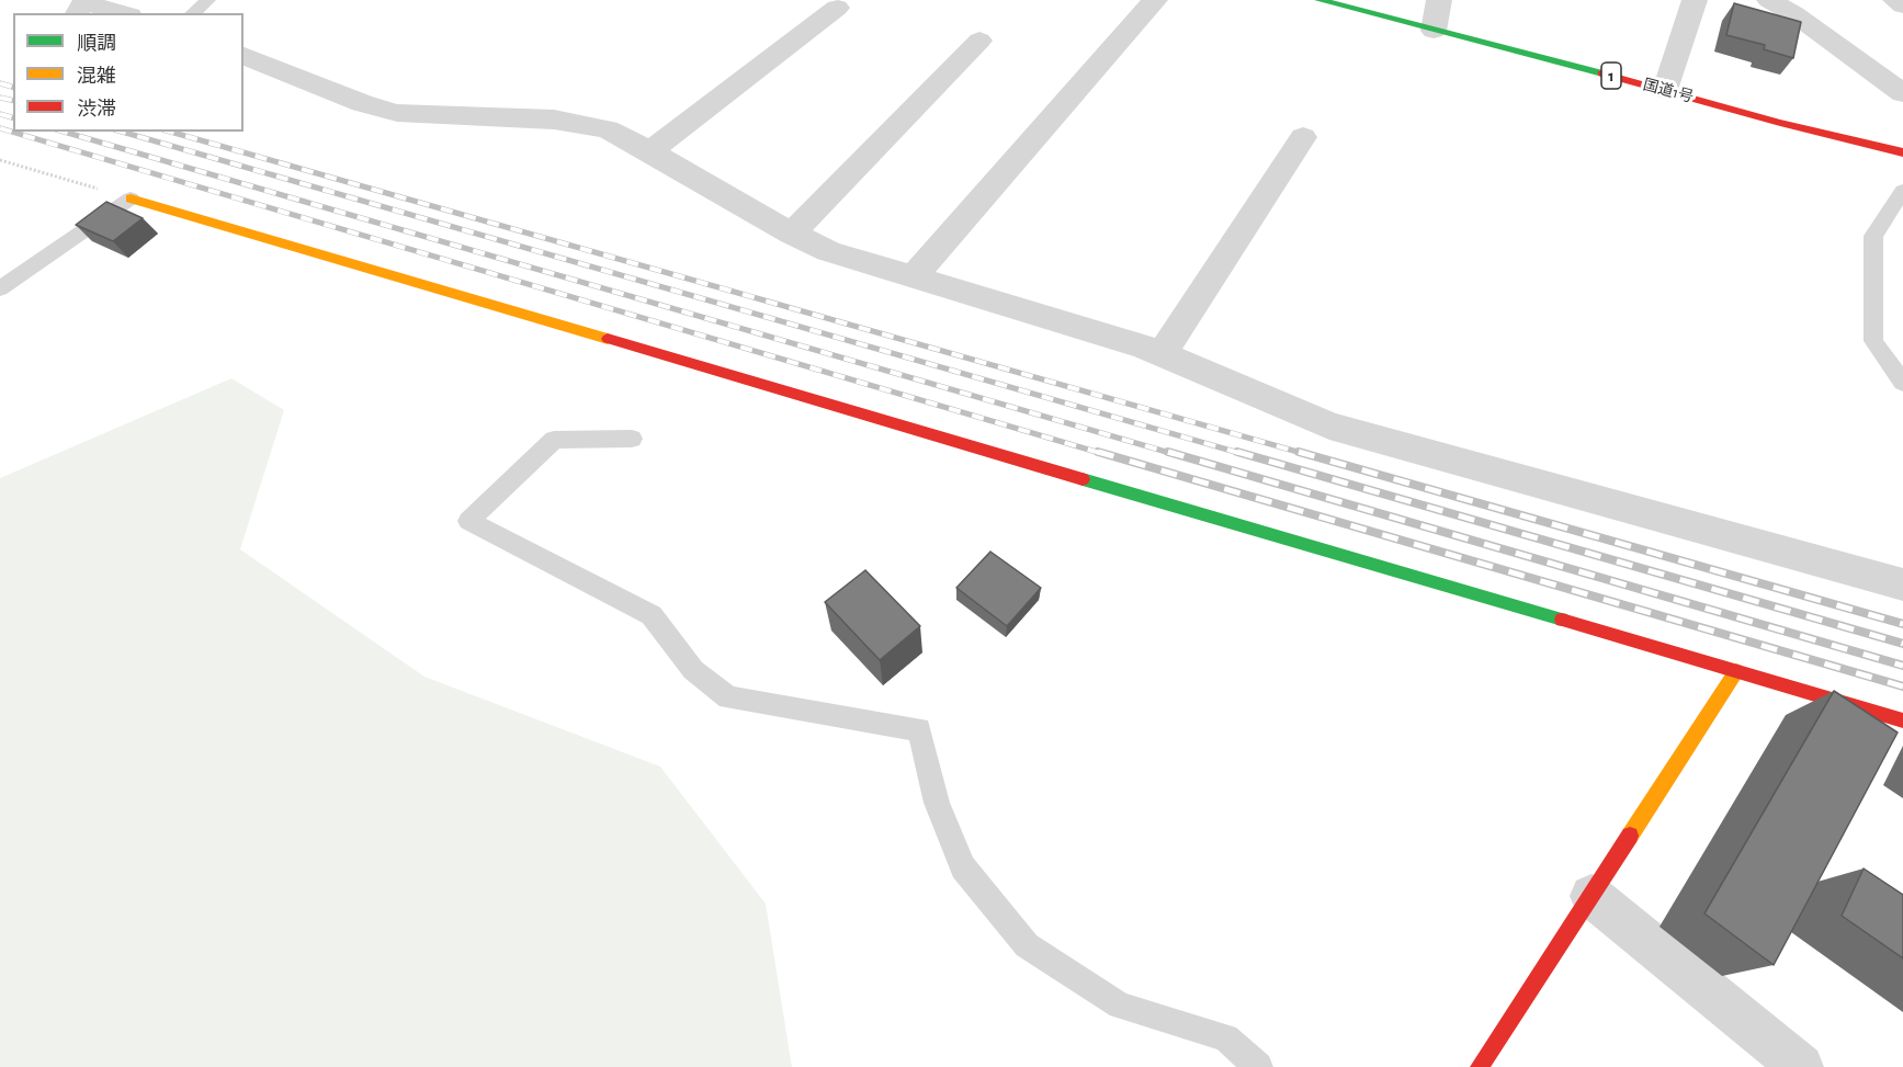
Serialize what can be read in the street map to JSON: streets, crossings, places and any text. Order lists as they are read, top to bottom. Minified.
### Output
{"streets":{"main road":["1","国道1号"]},"legend":["順調","混雑","渋滞"]}
